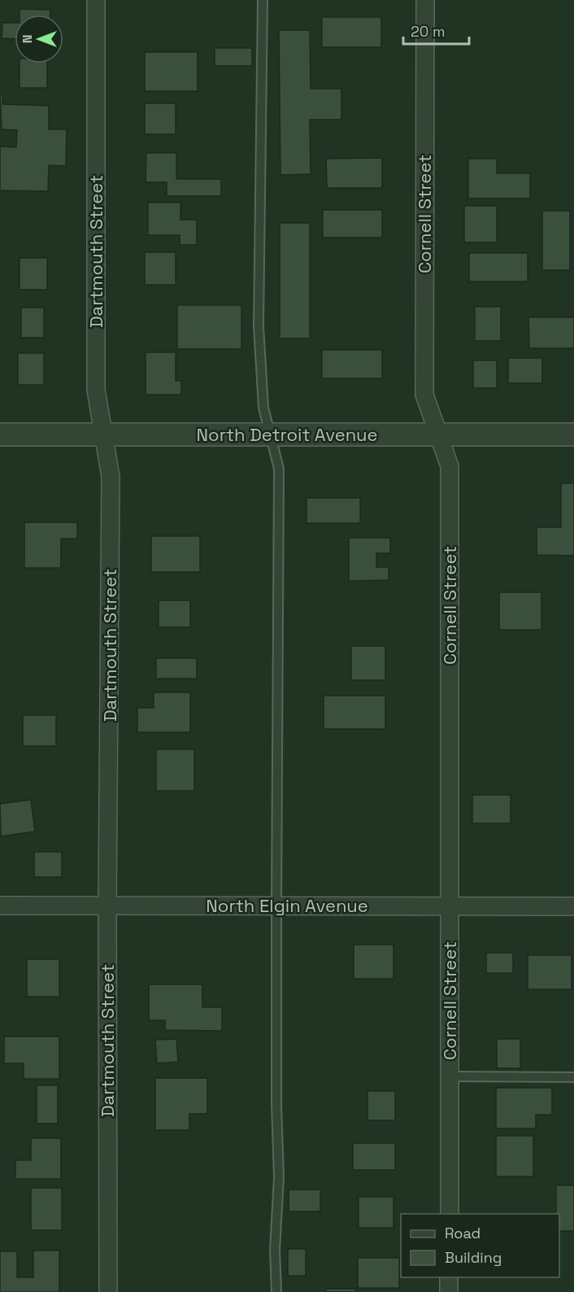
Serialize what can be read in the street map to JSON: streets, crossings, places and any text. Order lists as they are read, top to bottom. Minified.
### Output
{"streets":{"street":["Cornell Street","Dartmouth Street","North Detroit Avenue","North Elgin Avenue"]},"crossings":[["Cornell Street","North Detroit Avenue"],["Cornell Street","North Elgin Avenue"],["Dartmouth Street","North Detroit Avenue"],["Dartmouth Street","North Elgin Avenue"]],"legend":["Road","Building"],"scale_bar":"20 m","north":"left"}
